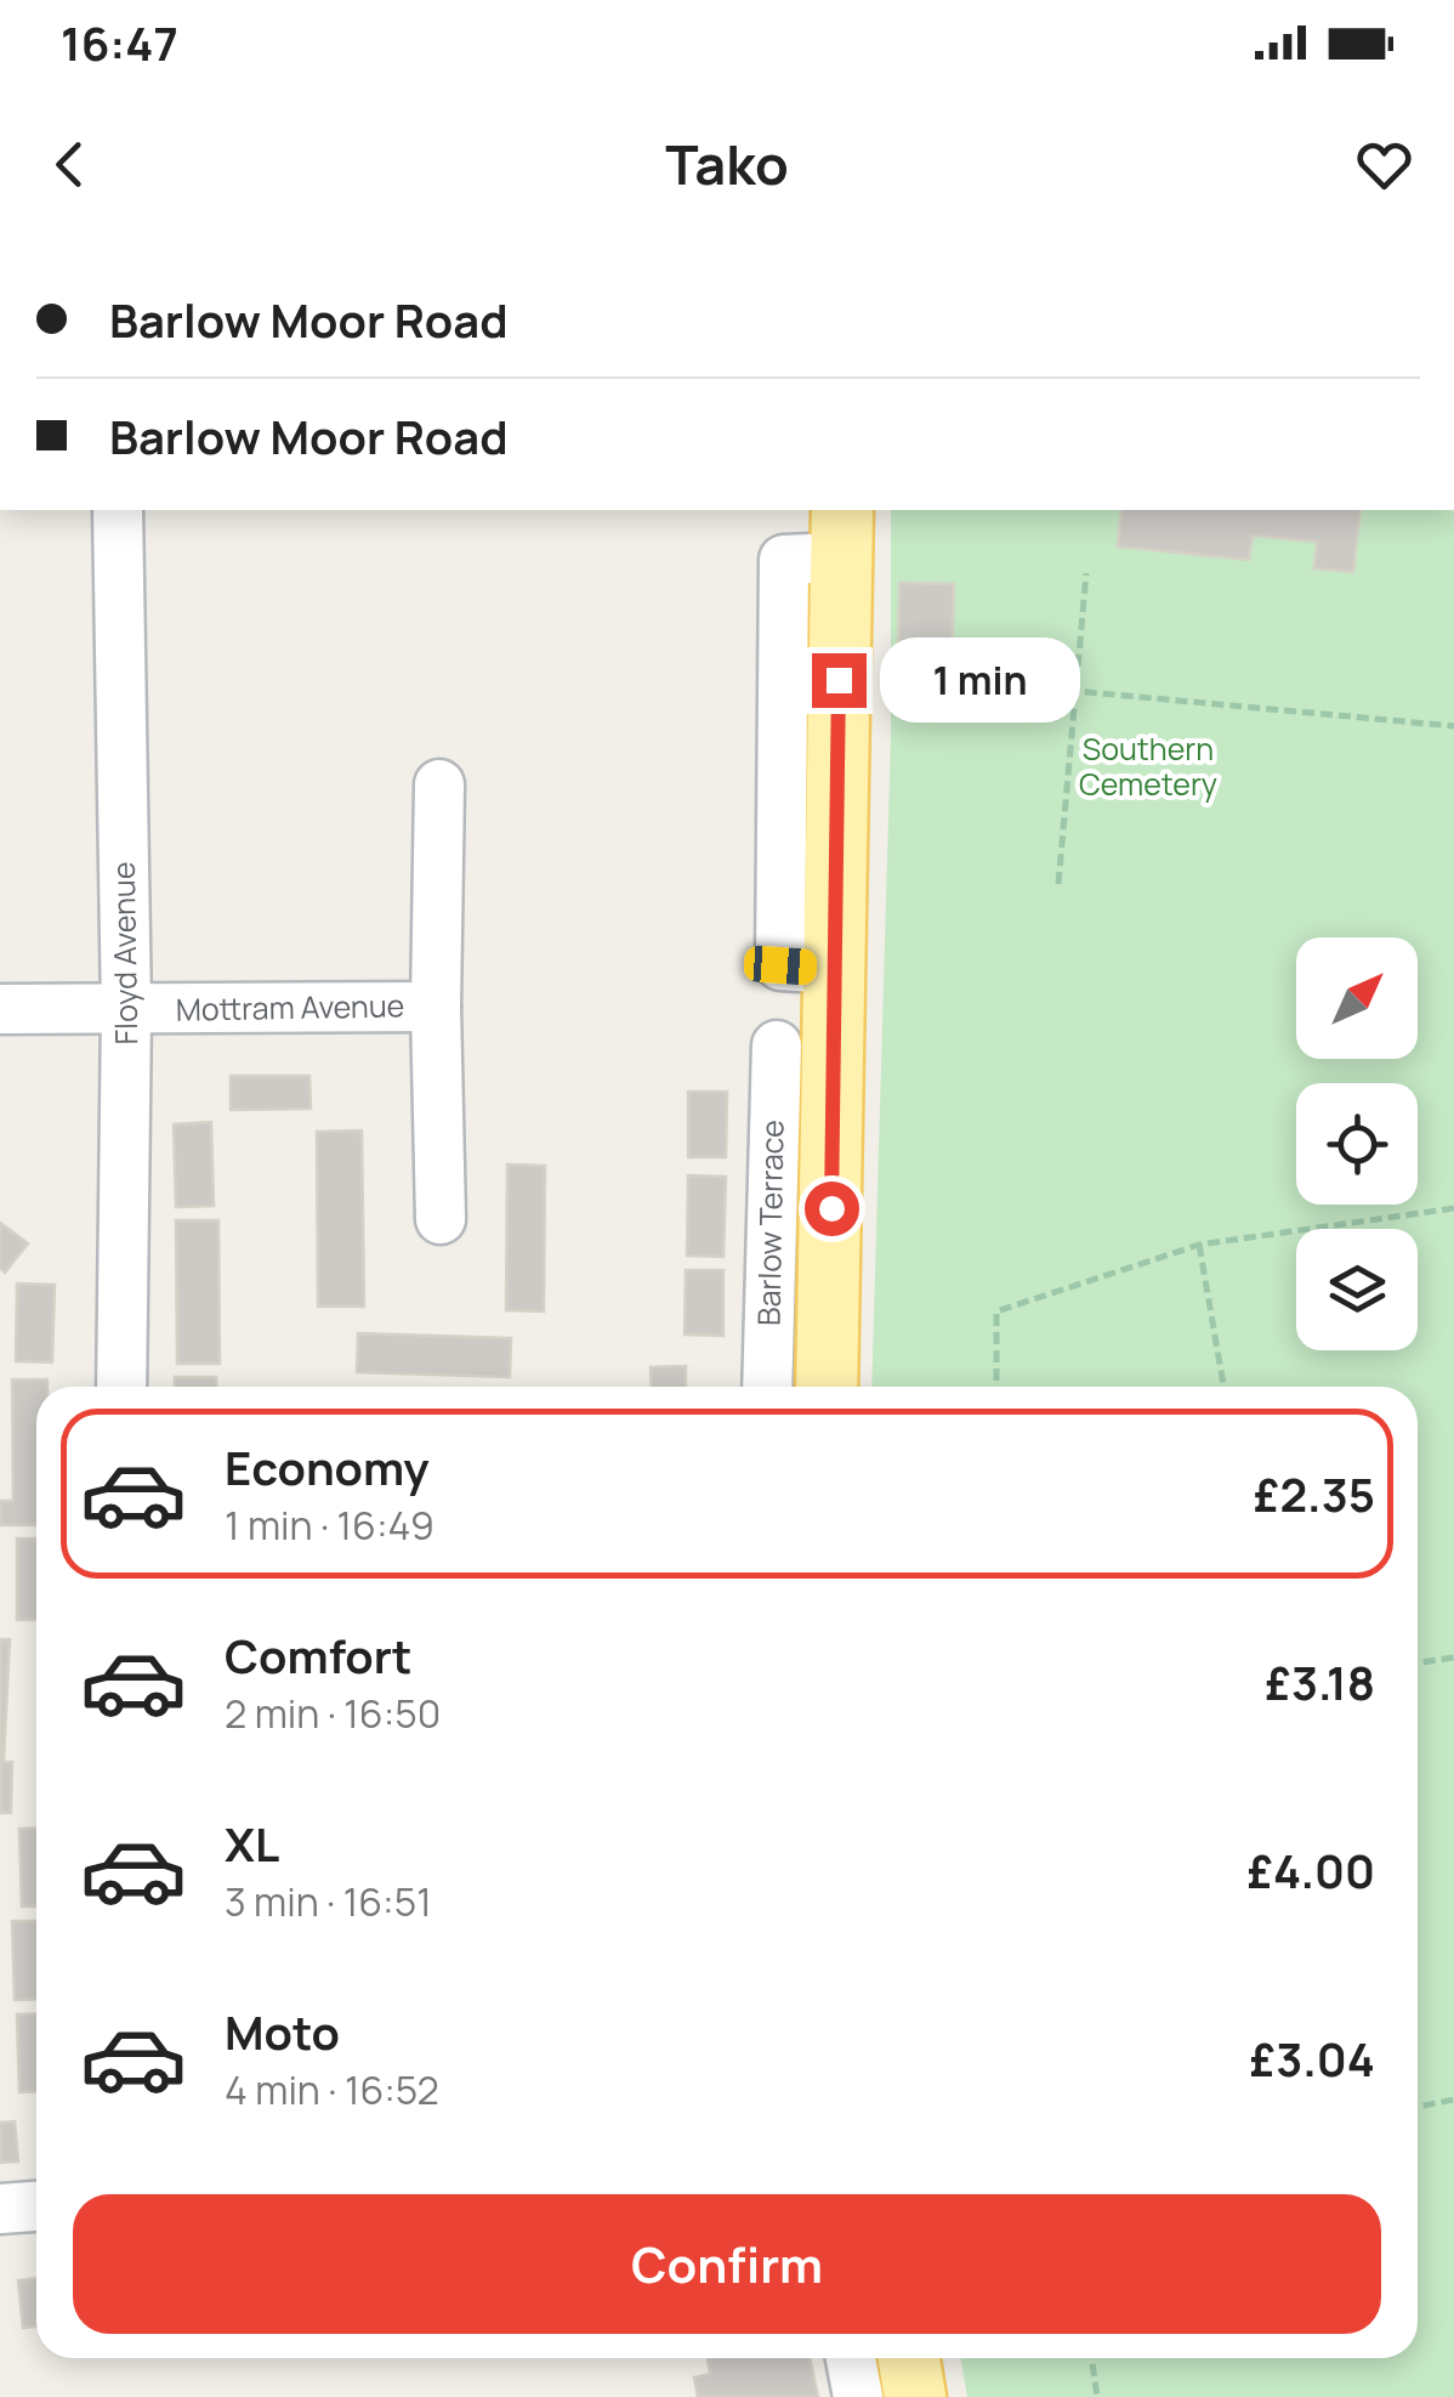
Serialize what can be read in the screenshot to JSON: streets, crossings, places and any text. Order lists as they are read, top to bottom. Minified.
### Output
{"streets":{"street":["Floyd Avenue","Mottram Avenue","Barlow Terrace"]},"crossings":[["Floyd Avenue","Mottram Avenue"]],"parks":["Southern Cemetery"],"north":"top right","page":{"status":"16:47","header":"Tako","banner":["Barlow Moor Road","Barlow Moor Road"],"bubble":"1 min","list":[{"name":"Economy","note":"1 min · 16:49","value":"£2.35"},{"name":"Comfort","note":"2 min · 16:50","value":"£3.18"},{"name":"XL","note":"3 min · 16:51","value":"£4.00"},{"name":"Moto","note":"4 min · 16:52","value":"£3.04"}],"buttons":"Confirm"}}
